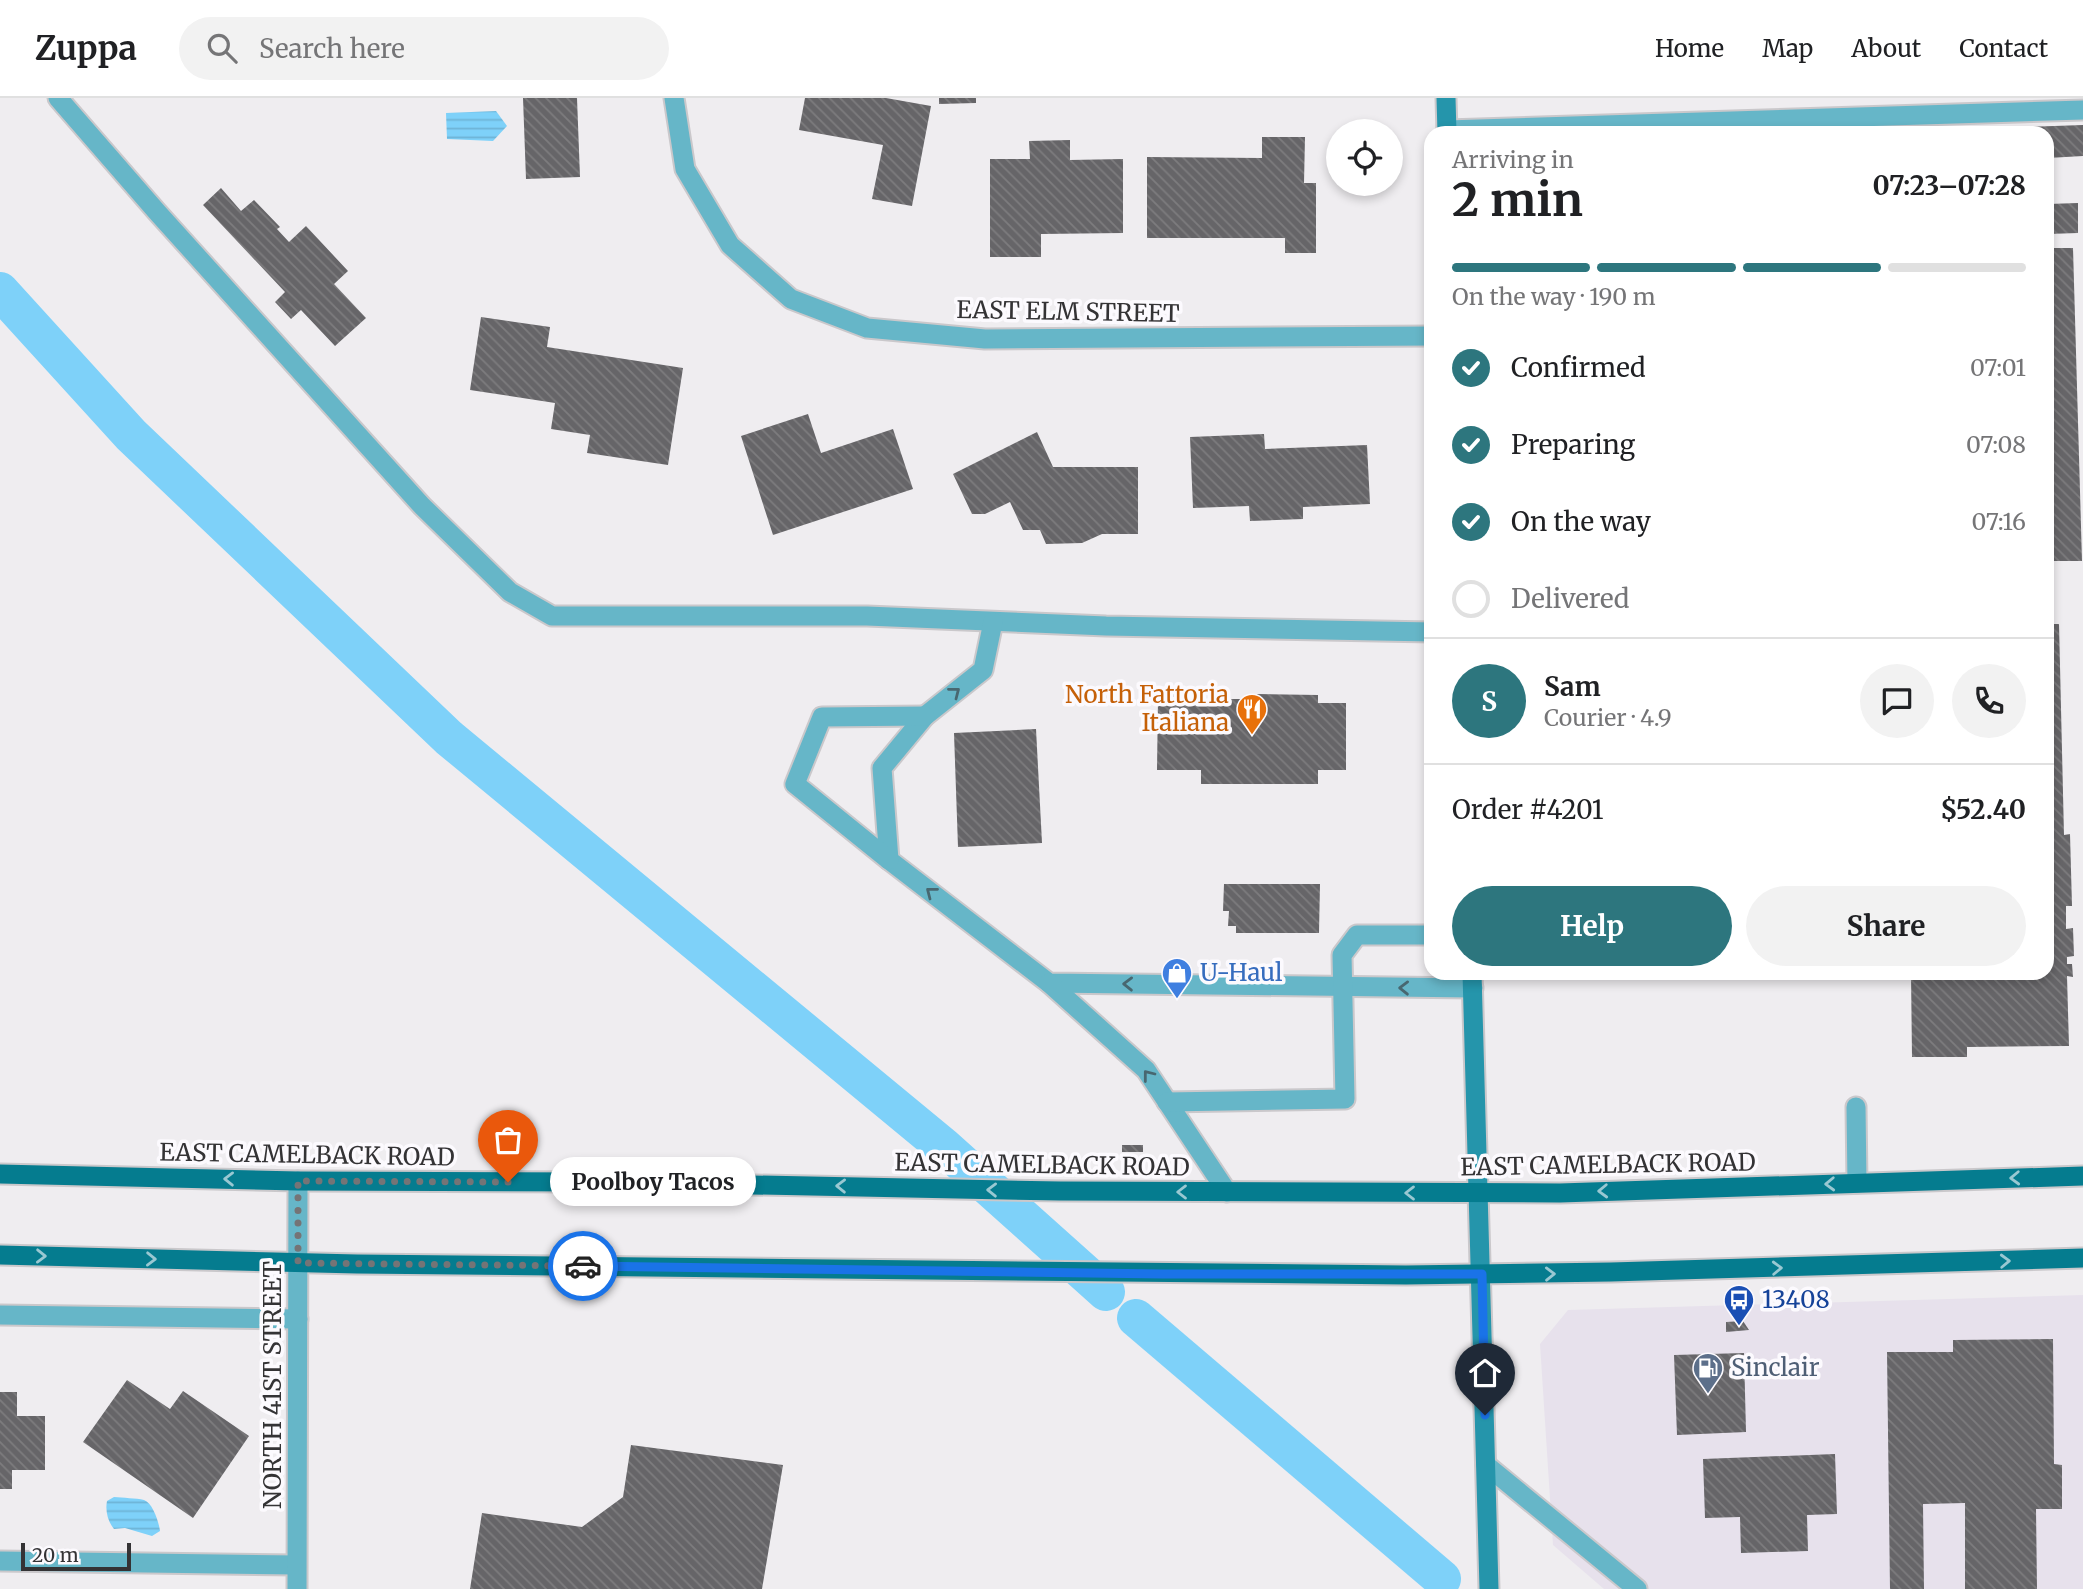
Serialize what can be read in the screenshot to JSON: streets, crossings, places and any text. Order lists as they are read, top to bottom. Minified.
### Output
{"streets":{"main road":["EAST CAMELBACK ROAD"],"street":["EAST ELM STREET","NORTH 41ST STREET"]},"crossings":[["EAST CAMELBACK ROAD","NORTH 41ST STREET"]],"places":{"restaurant":["North Fattoria Italiana"],"shop":["U-Haul"],"other":["Poolboy Tacos"],"bus stop":["13408"],"fuel station":["Sinclair"]},"scale_bar":"20 m","page":{"header":"Zuppa","search":"Search here","nav":["Home","Map","About","Contact"],"heading":["2 min","Arriving in","07:23–07:28"],"panel":["Sam","Courier · 4.9","Order #4201","$52.40"],"bar":"On the way · 190 m","list":[["Confirmed","07:01"],["Preparing","07:08"],["On the way","07:16"],"Delivered"],"round":"S","buttons":["Help","Share"],"bubble":"Poolboy Tacos","scale":"20 m"}}
